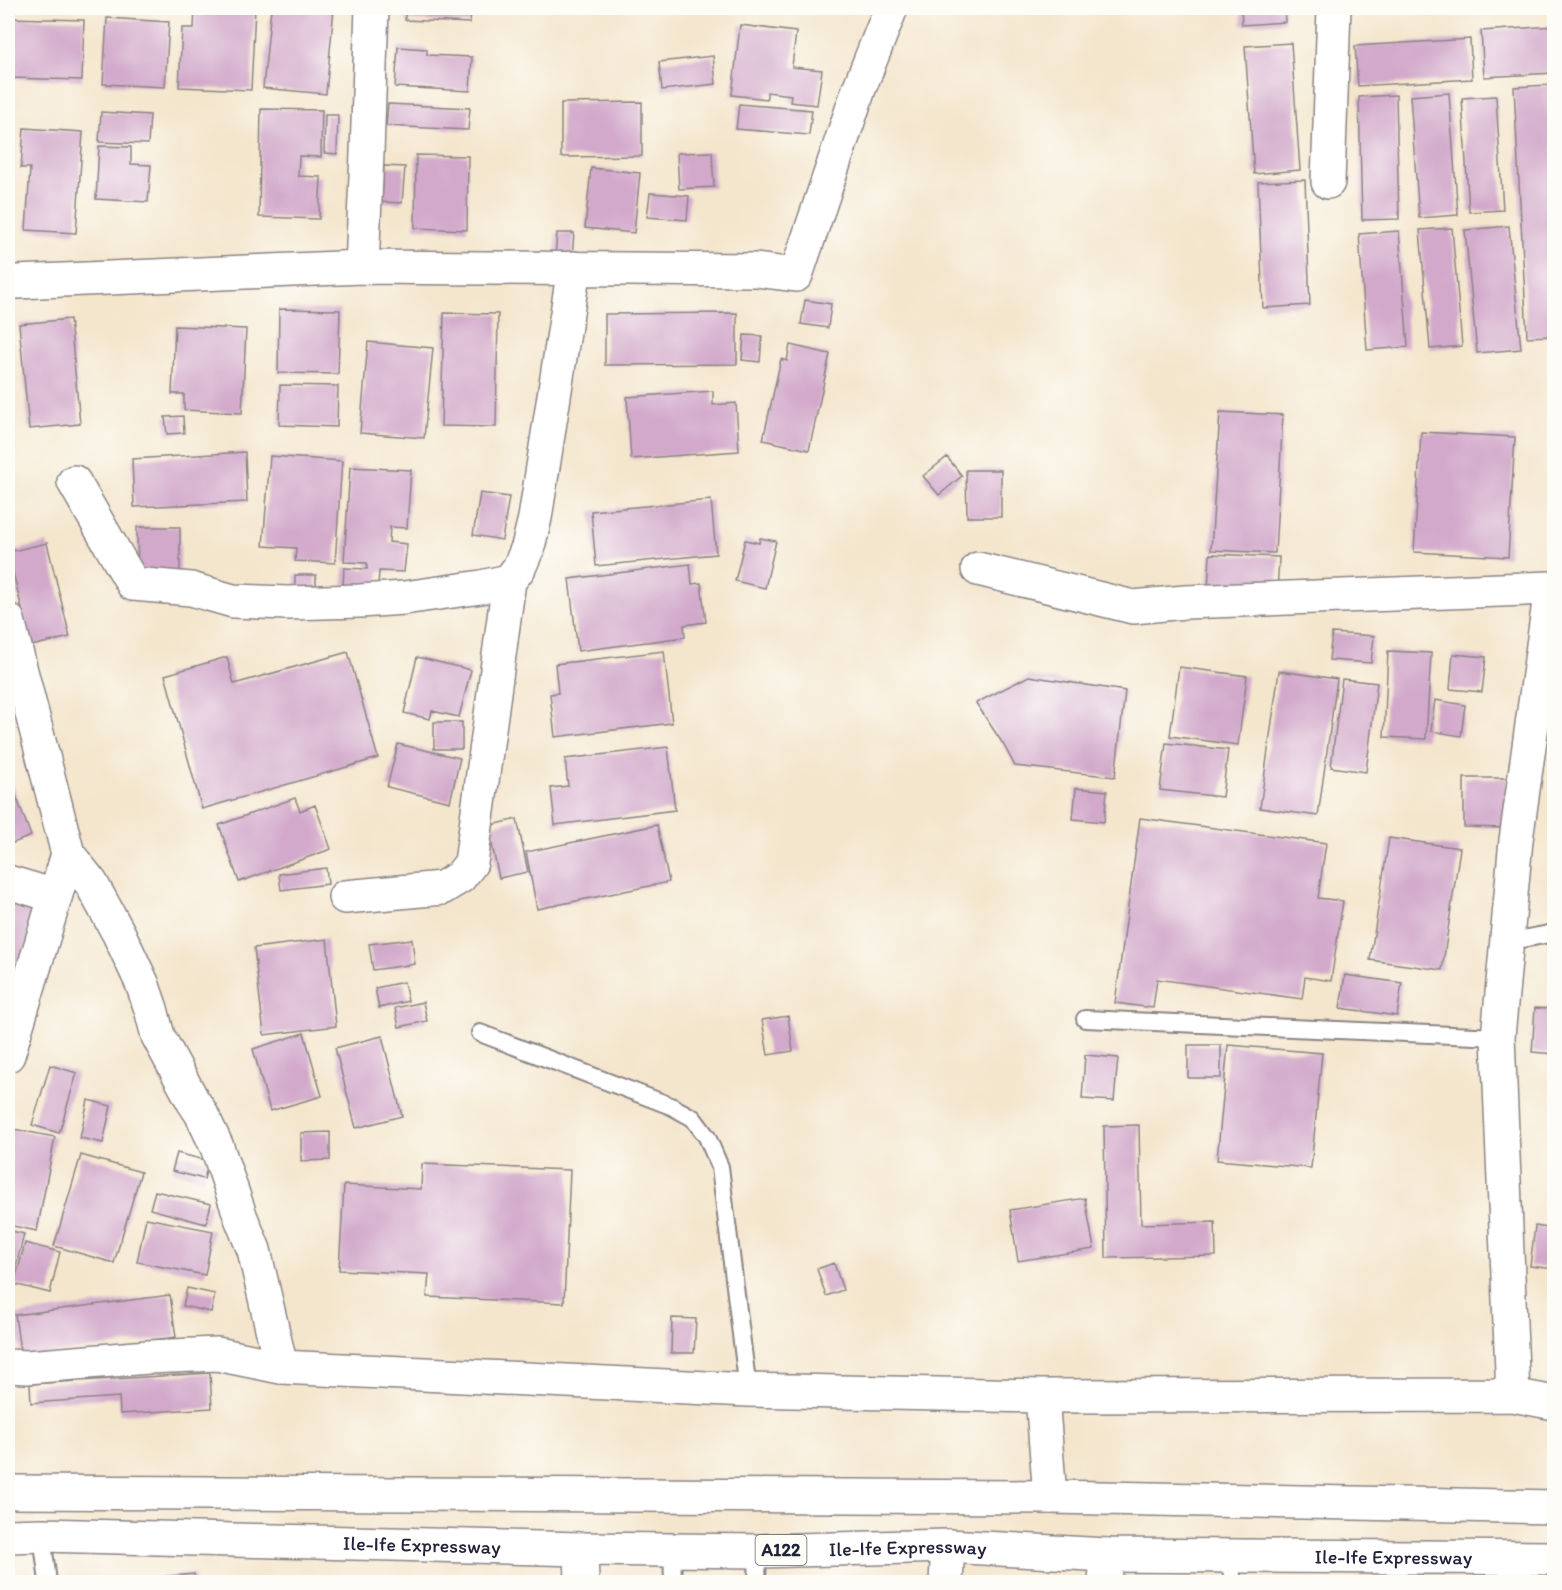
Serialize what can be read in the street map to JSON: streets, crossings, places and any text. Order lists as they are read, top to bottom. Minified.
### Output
{"streets":{"main road":["Ile-Ife Expressway","A122"]}}
